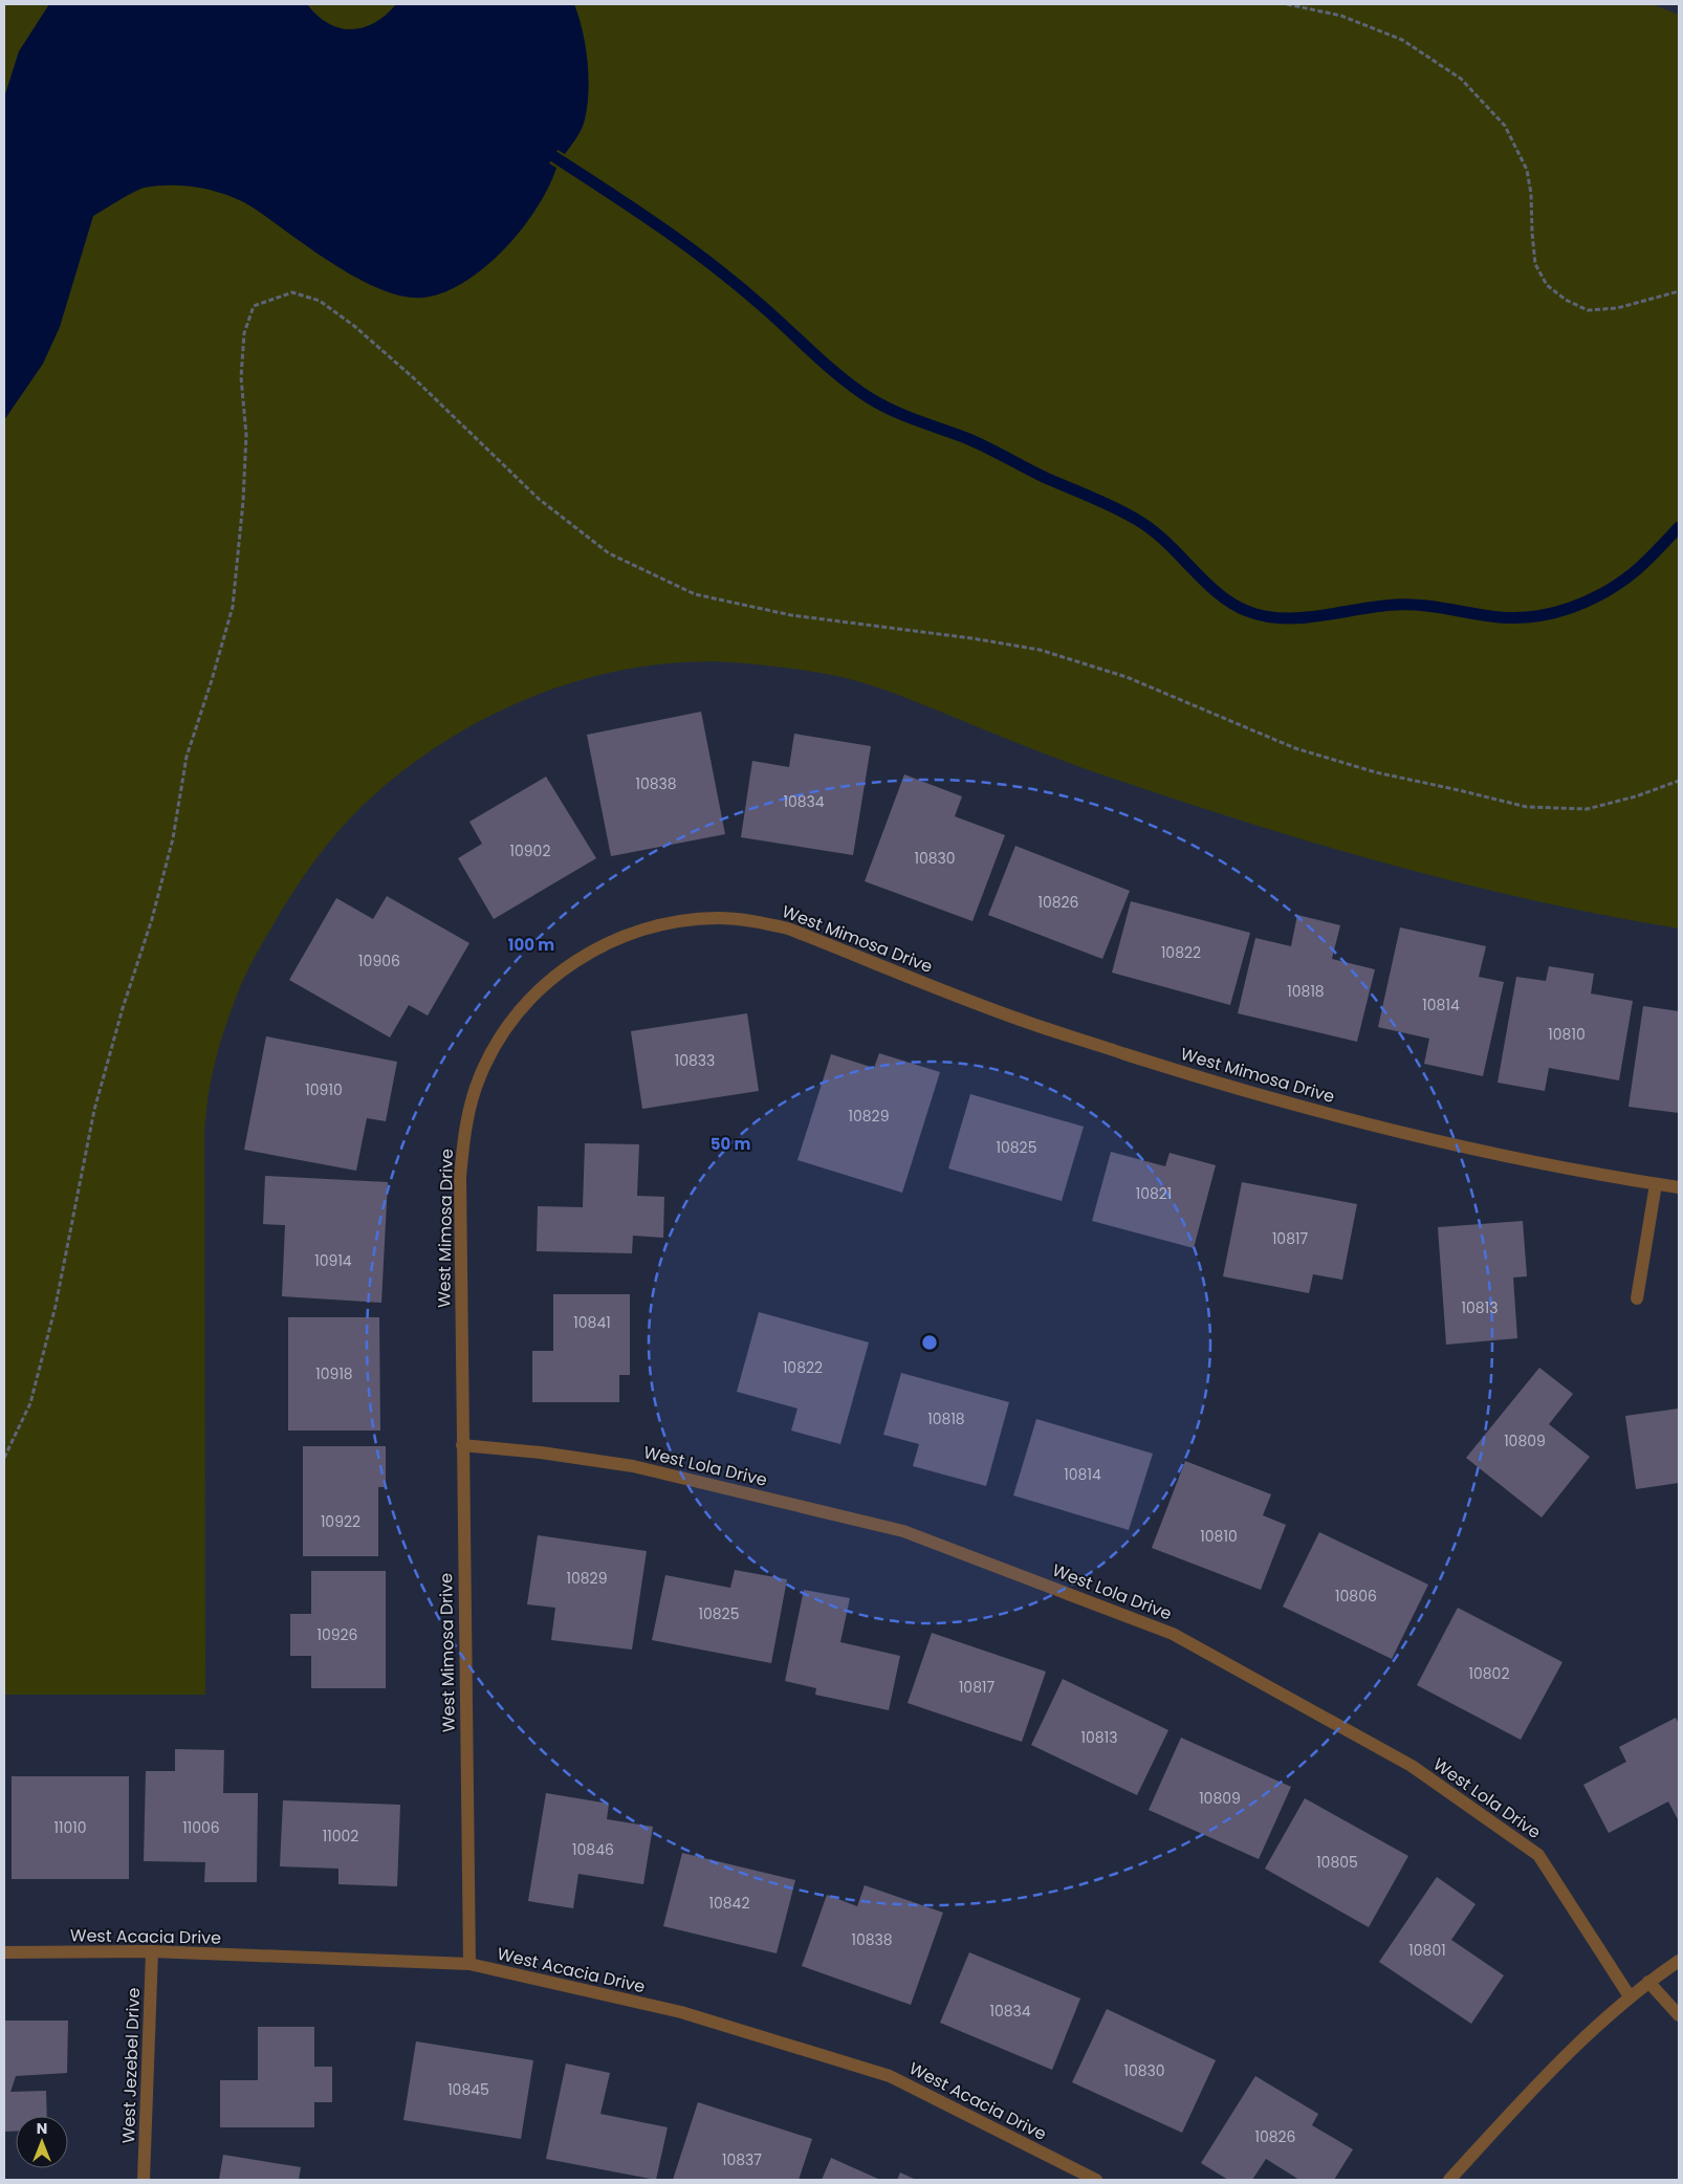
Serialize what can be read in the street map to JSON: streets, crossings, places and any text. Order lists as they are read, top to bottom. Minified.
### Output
{"streets":{"street":["West Mimosa Drive","West Lola Drive","West Acacia Drive","West Jezebel Drive"]},"crossings":[["West Mimosa Drive","West Lola Drive"],["West Mimosa Drive","West Acacia Drive"],["West Acacia Drive","West Jezebel Drive"]],"house_numbers":["10838","10834","10902","10830","10826","10822","10906","10818","10814","10810","10833","10910","10829","10825","10821","10817","10914","10813","10841","10822","10918","10818","10809","10814","10922","10810","10829","10806","10825","10926","10802","10817","10813","10809","11010","11006","11002","10846","10805","10842","10838","10801","10834","10830","10845","10826","10837"],"north":"top","rings":["100 m","50 m"]}
